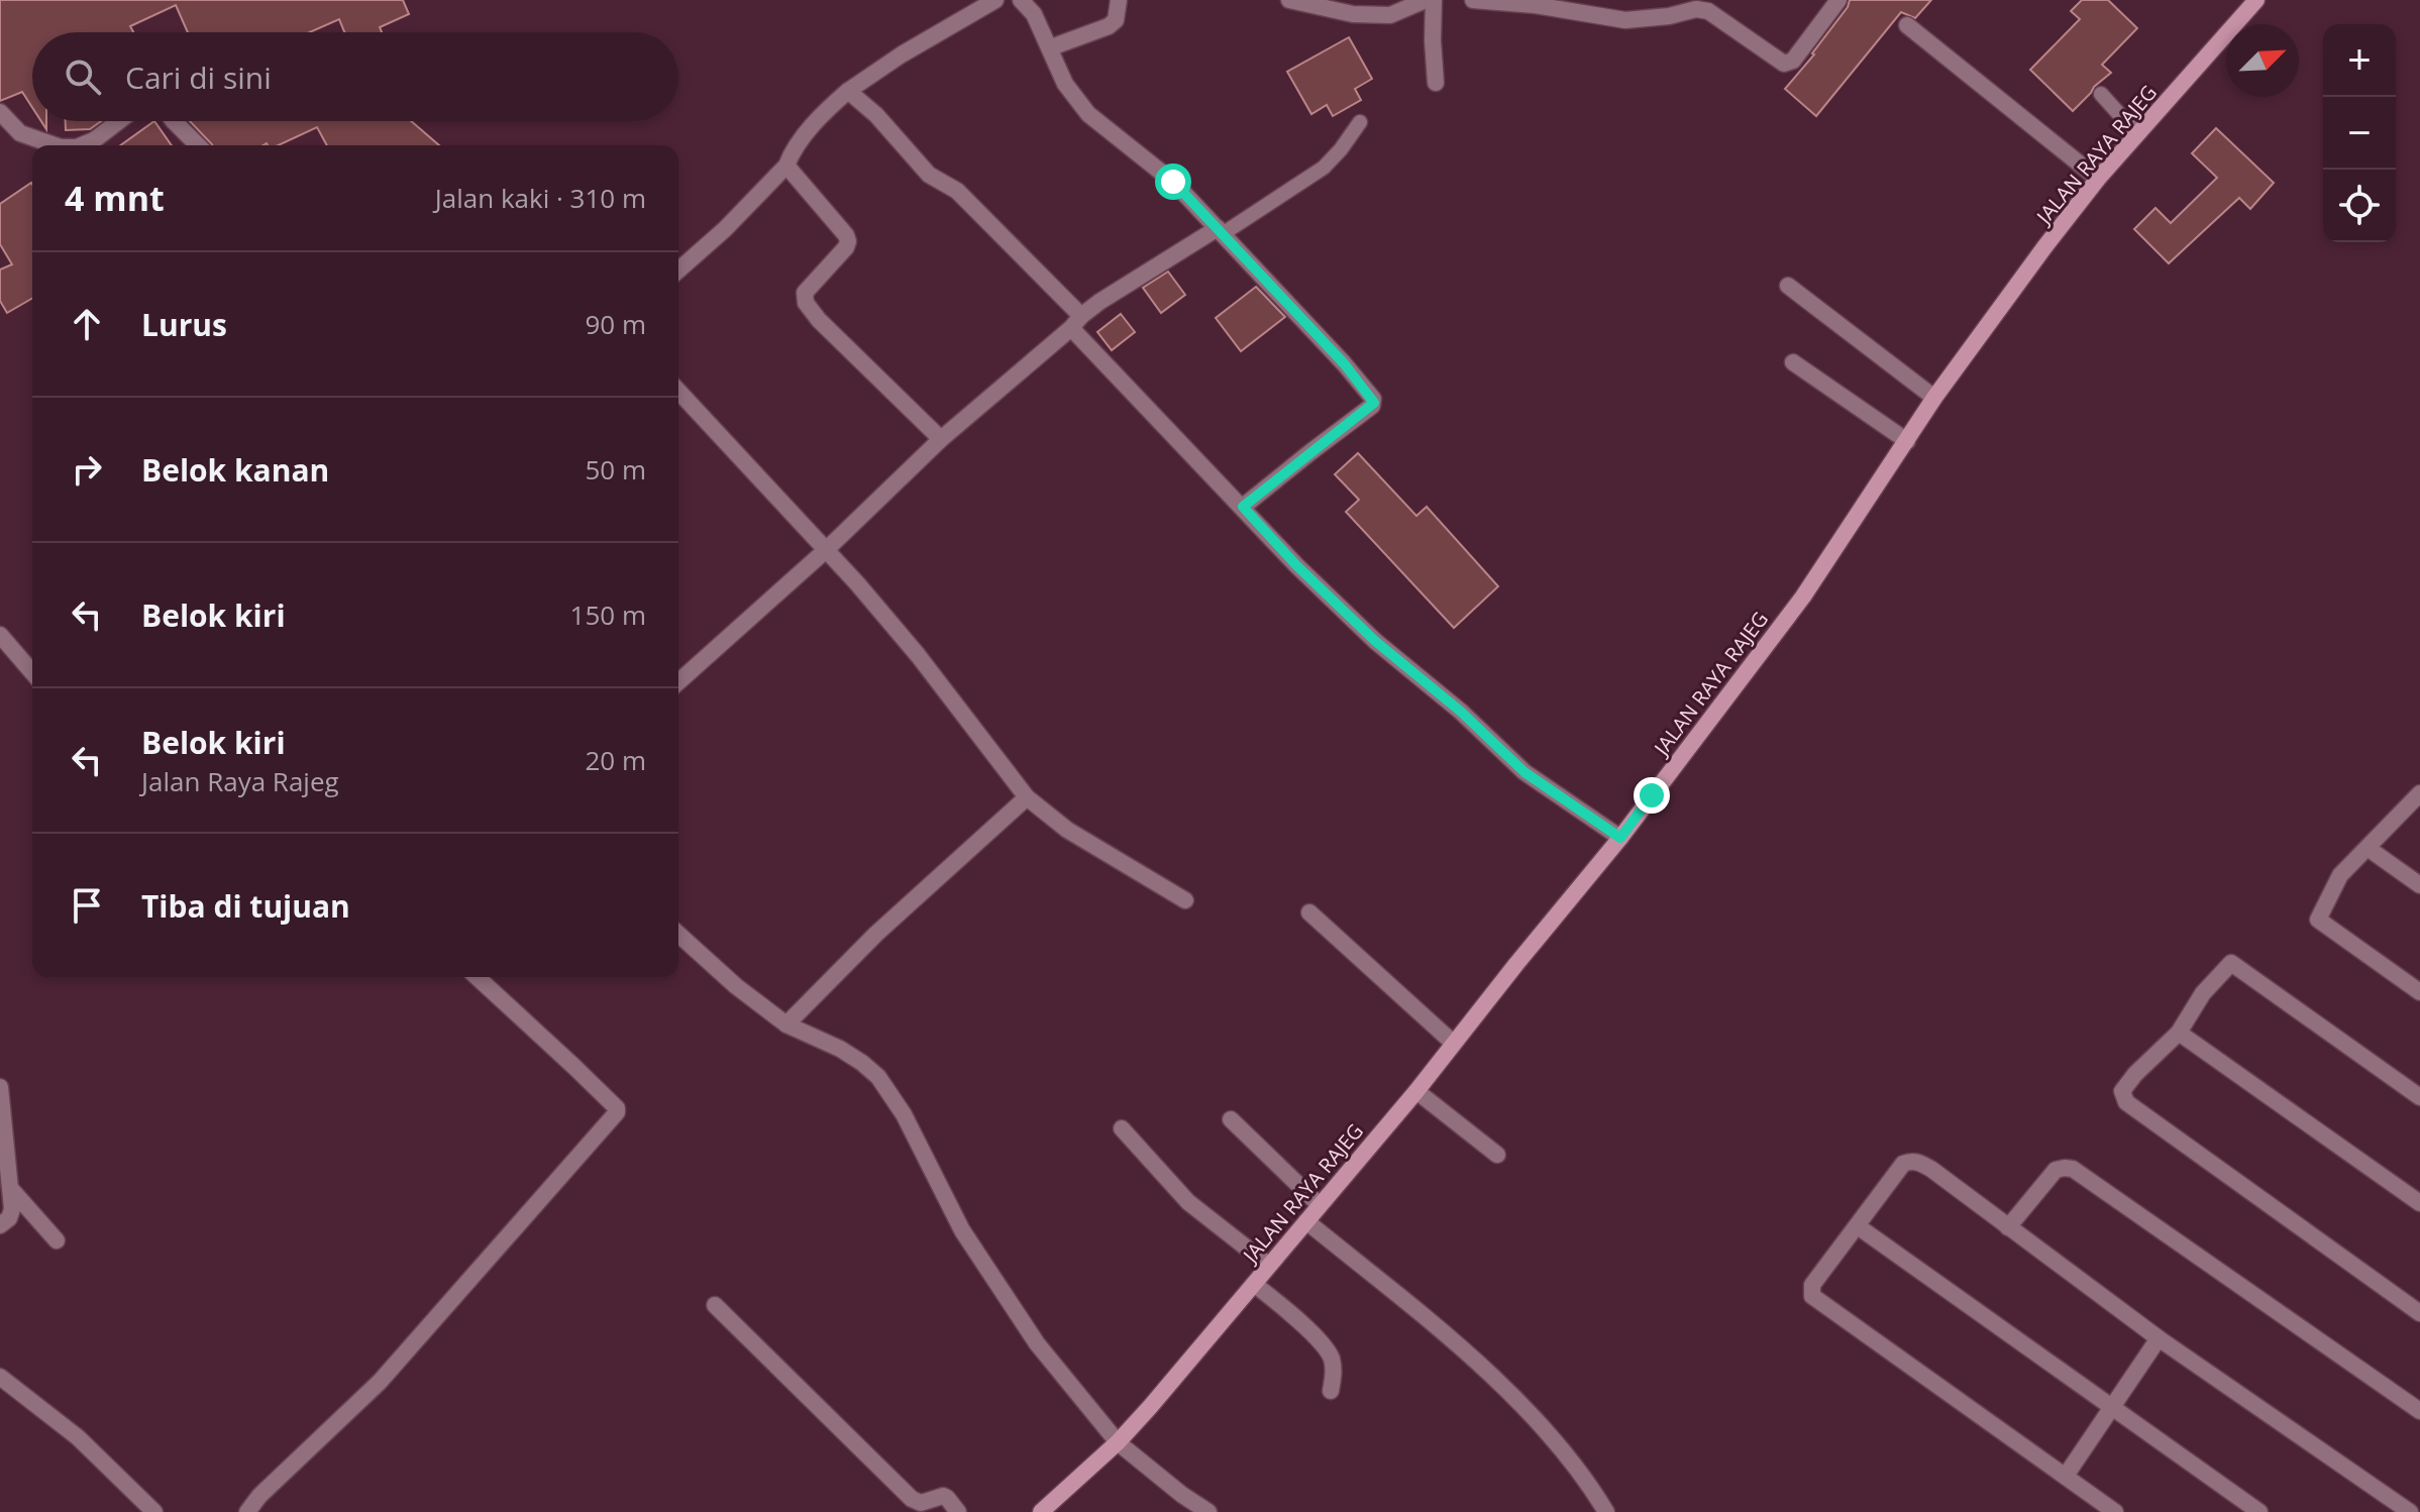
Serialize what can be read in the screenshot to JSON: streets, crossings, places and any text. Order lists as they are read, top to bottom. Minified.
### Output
{"streets":{"main road":["JALAN RAYA RAJEG"]},"north":"top right","page":{"map_buttons":["+","−"],"search":"Cari di sini","heading":["4 mnt","Jalan kaki · 310 m"],"list":[["Lurus","90 m"],["Belok kanan","50 m"],["Belok kiri","150 m"],["Belok kiri","Jalan Raya Rajeg","20 m"],"Tiba di tujuan"]}}
